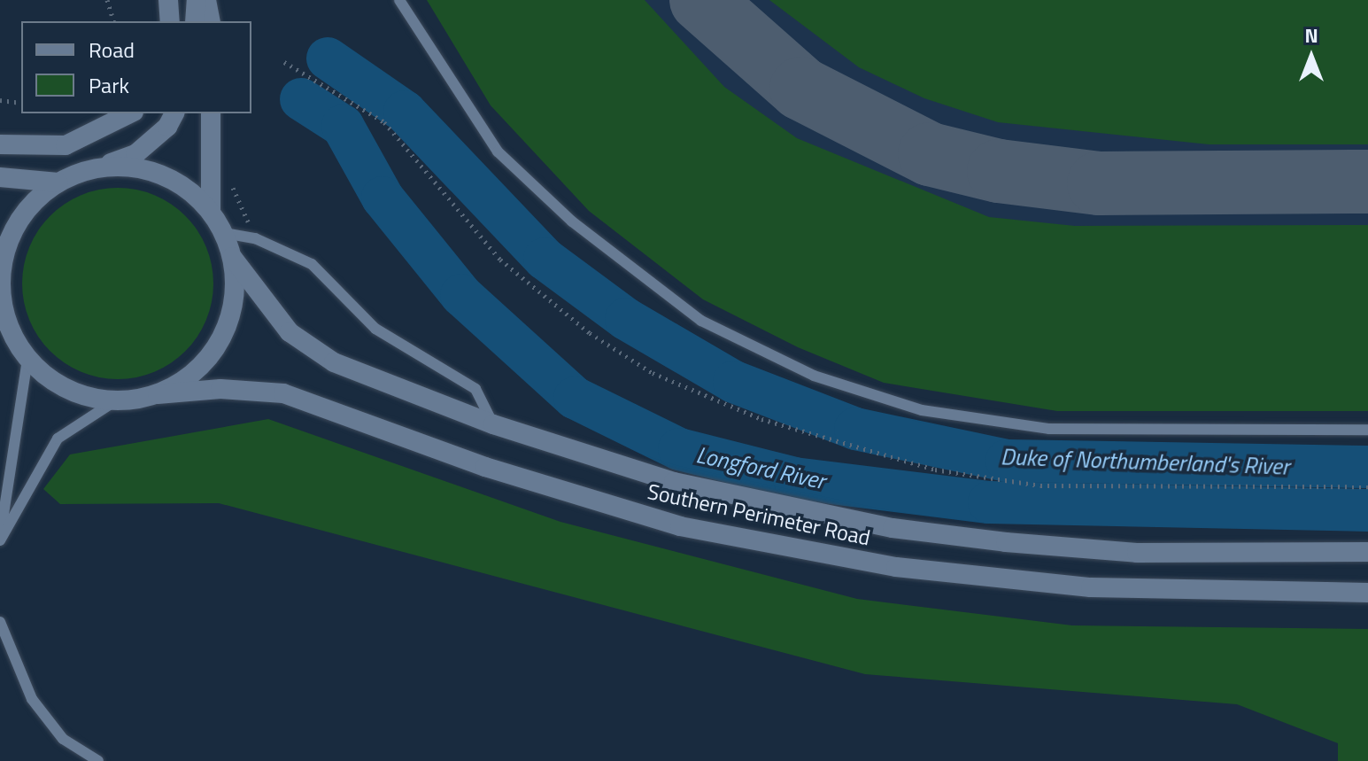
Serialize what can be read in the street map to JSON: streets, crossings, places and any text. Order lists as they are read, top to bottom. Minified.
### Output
{"streets":{"street":["Southern Perimeter Road"]},"water":["Duke of Northumberland's River","Longford River"],"legend":["Road","Park"],"north":"top"}
